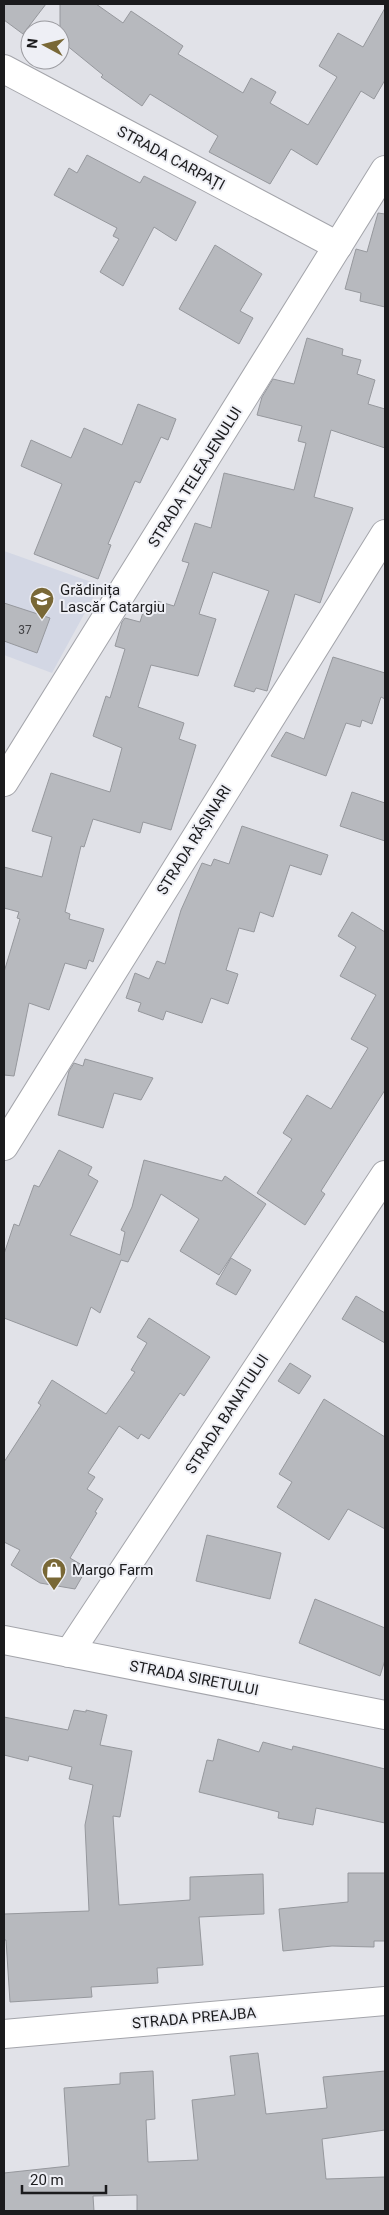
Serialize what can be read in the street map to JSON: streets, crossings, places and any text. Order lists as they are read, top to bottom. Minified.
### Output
{"streets":{"street":["STRADA CARPAȚI","STRADA TELEAJENULUI","STRADA RĂȘINARI","STRADA BANATULUI","STRADA SIRETULUI","STRADA PREAJBA"]},"crossings":[["STRADA CARPAȚI","STRADA TELEAJENULUI"],["STRADA BANATULUI","STRADA SIRETULUI"]],"places":{"school or university":["Grădinița Lascăr Catargiu"],"shop":["Margo Farm"]},"house_numbers":["37"],"scale_bar":"20 m","north":"left"}
